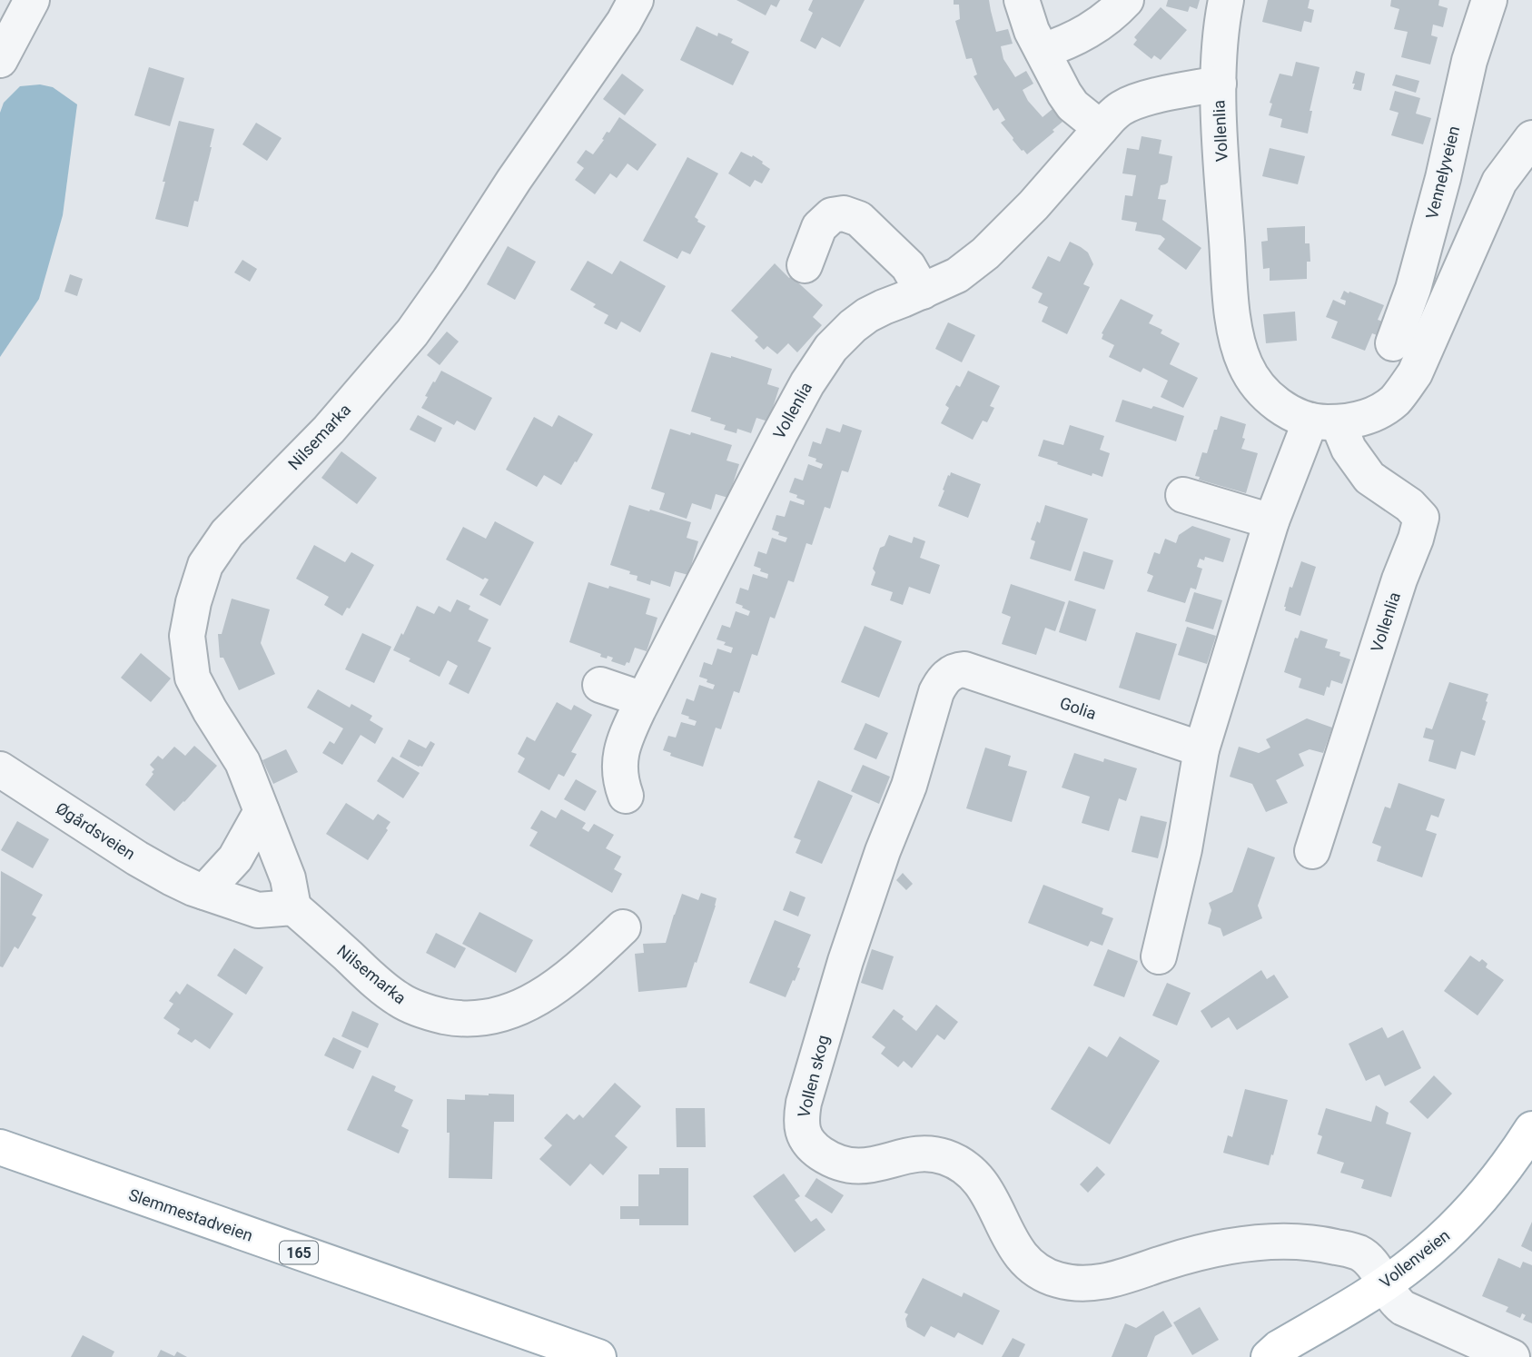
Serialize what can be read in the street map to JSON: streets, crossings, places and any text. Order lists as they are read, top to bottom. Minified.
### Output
{"streets":{"main road":["Slemmestadveien","165","Vollenveien"],"street":["Vollenlia","Vennelyveien","Nilsemarka","Golia","Øgårdsveien","Vollen skog"]},"crossings":[["Golia","Vollen skog"],["Vollen skog","Vollenveien"]]}
